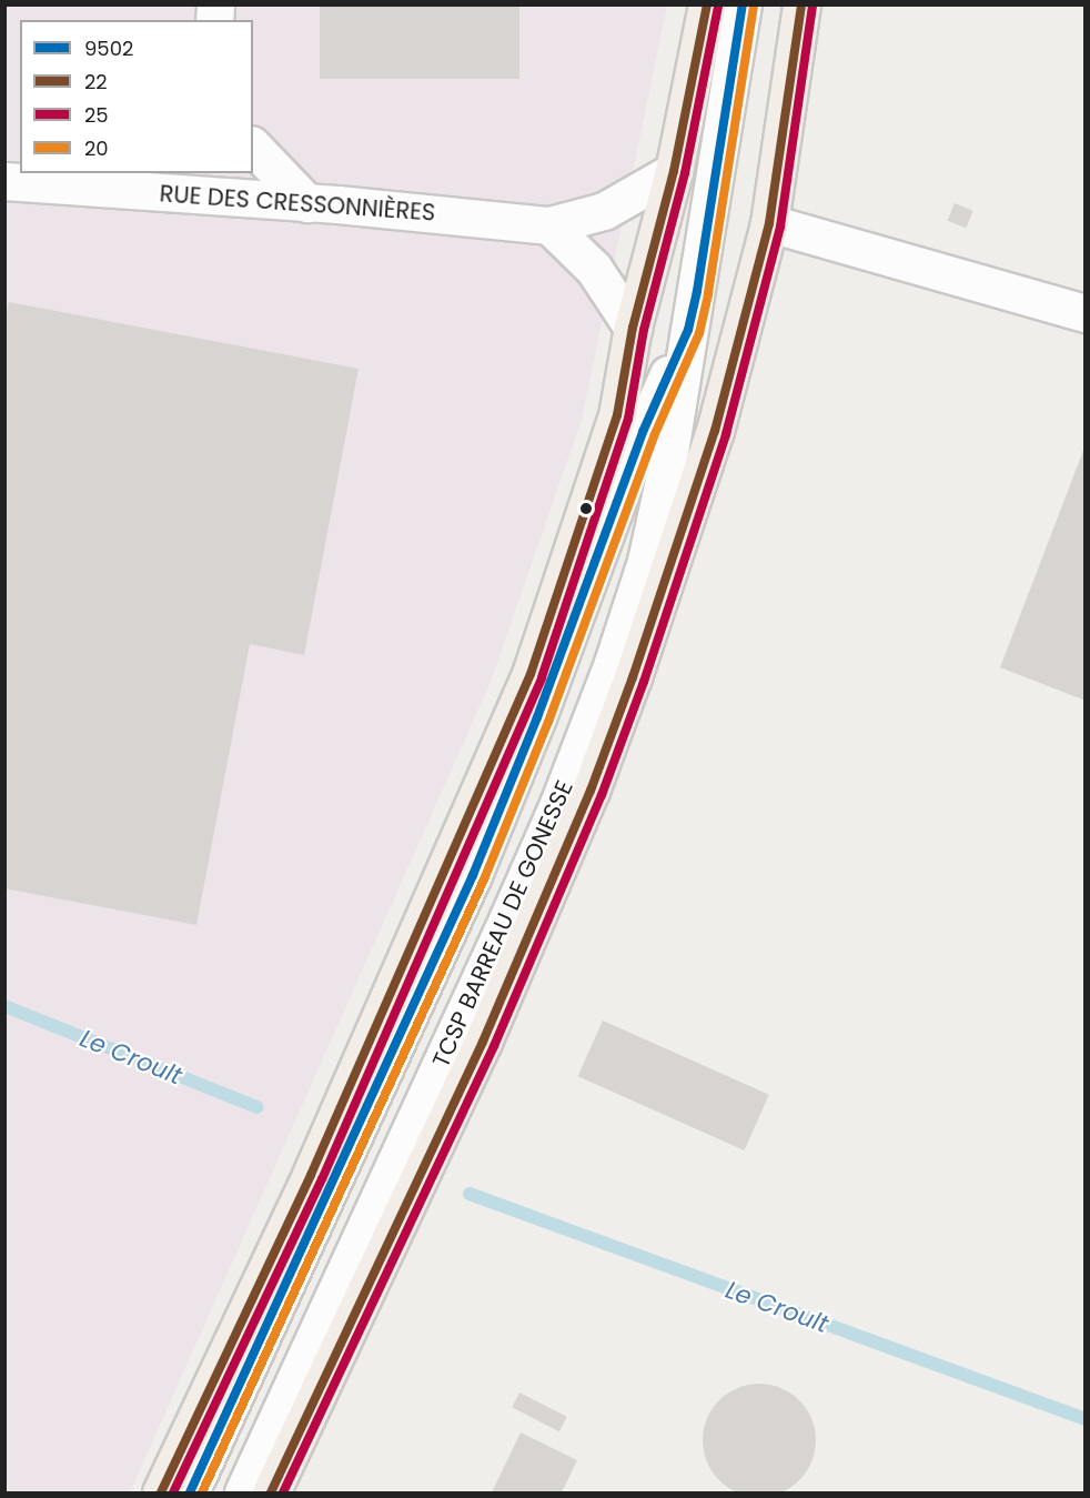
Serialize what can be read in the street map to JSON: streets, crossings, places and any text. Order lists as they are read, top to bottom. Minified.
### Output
{"streets":{"street":["RUE DES CRESSONNIÈRES","TCSP BARREAU DE GONESSE"]},"water":["Le Croult"],"lines":["transit line 9502","transit line 22","transit line 25","transit line 20"],"legend":["9502","22","25","20"]}
